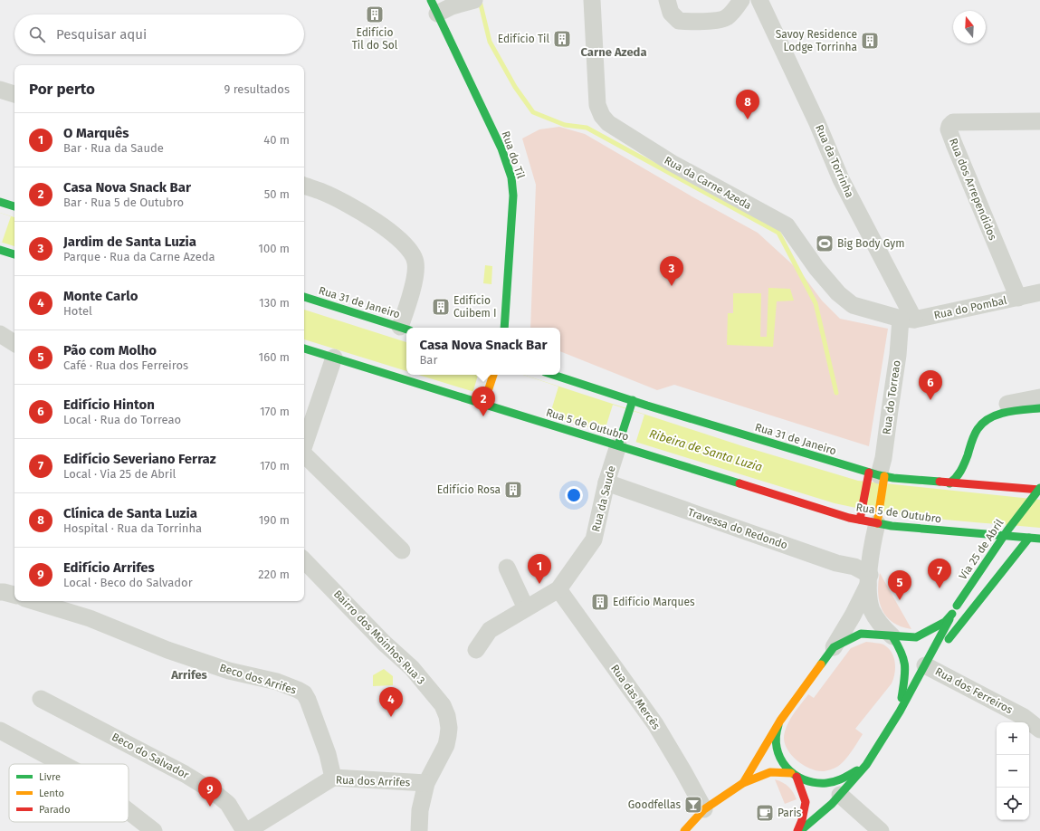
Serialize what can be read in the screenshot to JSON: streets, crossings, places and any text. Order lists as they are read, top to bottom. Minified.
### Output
{"streets":{"main road":["Rua do Til","Rua 31 de Janeiro","Rua 5 de Outubro","Via 25 de Abril"],"street":["Rua da Torrinha","Rua da Carne Azeda","Rua dos Arrependidos","Rua do Pombal","Rua do Torreao","Rua da Saude","Travessa do Redondo","Bairro dos Moinhos Rua 3","Beco dos Arrifes","Rua dos Ferreiros","Rua das Mercês","Beco do Salvador","Rua dos Arrifes"]},"crossings":[["Rua da Torrinha","Rua da Carne Azeda"],["Rua da Torrinha","Rua do Pombal"],["Rua da Torrinha","Rua do Torreao"],["Rua da Carne Azeda","Rua do Pombal"],["Rua da Carne Azeda","Rua do Torreao"],["Rua dos Arrependidos","Rua do Pombal"],["Rua 31 de Janeiro","Rua do Torreao"],["Rua 31 de Janeiro","Via 25 de Abril"],["Rua do Pombal","Rua do Torreao"],["Rua 5 de Outubro","Rua da Saude"],["Rua 5 de Outubro","Via 25 de Abril"],["Rua da Saude","Travessa do Redondo"],["Rua da Saude","Rua das Mercês"],["Via 25 de Abril","Rua dos Ferreiros"],["Bairro dos Moinhos Rua 3","Rua dos Arrifes"],["Beco dos Arrifes","Rua dos Arrifes"],["Beco do Salvador","Rua dos Arrifes"]],"districts":["Carne Azeda","Arrifes"],"water":["Ribeira de Santa Luzia"],"places":{"building":["Edifício Til do Sol","Edifício Til","Savoy Residence Lodge Torrinha","Edifício Cuibem I","Edifício Rosa","Edifício Marques"],"sports":["Big Body Gym"],"bar":["Goodfellas"],"cafe":["Paris"]},"legend":["Livre","Lento","Parado"],"north":"top","page":{"search":"Pesquisar aqui","heading":["Por perto","9 resultados"],"pins":["8","3","6","2","1","7","5","4","9"],"list":[{"mark":"1","name":"O Marquês","note":"Bar · Rua da Saude","value":"40 m"},{"mark":"2","name":"Casa Nova Snack Bar","note":"Bar · Rua 5 de Outubro","value":"50 m"},{"mark":"3","name":"Jardim de Santa Luzia","note":"Parque · Rua da Carne Azeda","value":"100 m"},{"mark":"4","name":"Monte Carlo","note":"Hotel","value":"130 m"},{"mark":"5","name":"Pão com Molho","note":"Café · Rua dos Ferreiros","value":"160 m"},{"mark":"6","name":"Edifício Hinton","note":"Local · Rua do Torreao","value":"170 m"},{"mark":"7","name":"Edifício Severiano Ferraz","note":"Local · Via 25 de Abril","value":"170 m"},{"mark":"8","name":"Clínica de Santa Luzia","note":"Hospital · Rua da Torrinha","value":"190 m"},{"mark":"9","name":"Edifício Arrifes","note":"Local · Beco do Salvador","value":"220 m"}],"popup":["Casa Nova Snack Bar","Bar"],"map_buttons":["+","−"]}}
